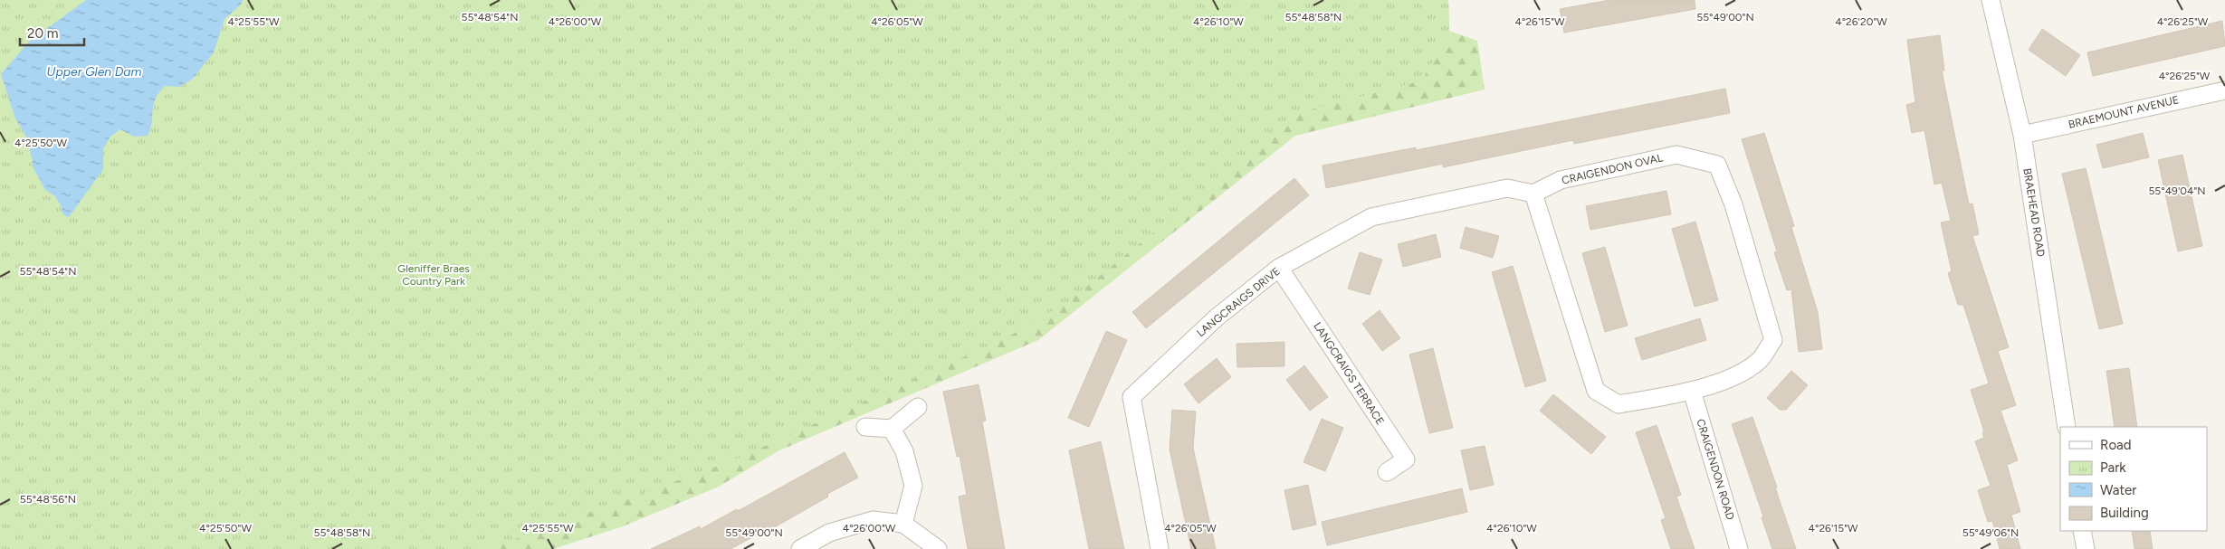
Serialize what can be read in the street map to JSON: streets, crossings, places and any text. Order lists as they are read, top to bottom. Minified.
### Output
{"streets":{"street":["BRAEMOUNT AVENUE","CRAIGENDON OVAL","BRAEHEAD ROAD","LANGCRAIGS DRIVE","LANGCRAIGS TERRACE","CRAIGENDON ROAD"]},"crossings":[["BRAEMOUNT AVENUE","BRAEHEAD ROAD"],["CRAIGENDON OVAL","LANGCRAIGS DRIVE"],["CRAIGENDON OVAL","CRAIGENDON ROAD"],["LANGCRAIGS DRIVE","LANGCRAIGS TERRACE"]],"water":["Upper Glen Dam"],"parks":["Gleniffer Braes Country Park"],"legend":["Road","Park","Water","Building"],"scale_bar":"20 m","coordinates":["55°48'54\"N","55°48'58\"N","55°49'00\"N","4°25'55\"W","4°26'00\"W","4°26'05\"W","4°26'10\"W","4°26'15\"W","4°26'20\"W","4°26'25\"W","4°25'50\"W","55°49'04\"N","55°48'56\"N","55°49'06\"N"]}
